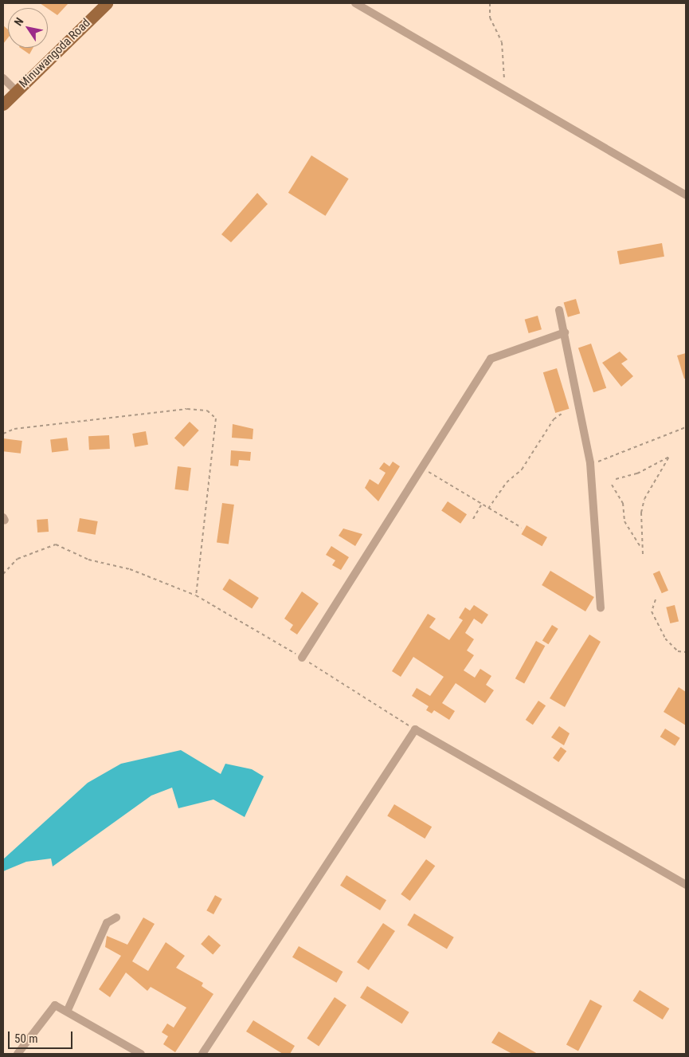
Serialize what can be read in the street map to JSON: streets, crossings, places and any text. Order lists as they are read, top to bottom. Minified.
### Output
{"streets":{"main road":["Minuwangoda Road"]},"scale_bar":"50 m","north":"top left"}
